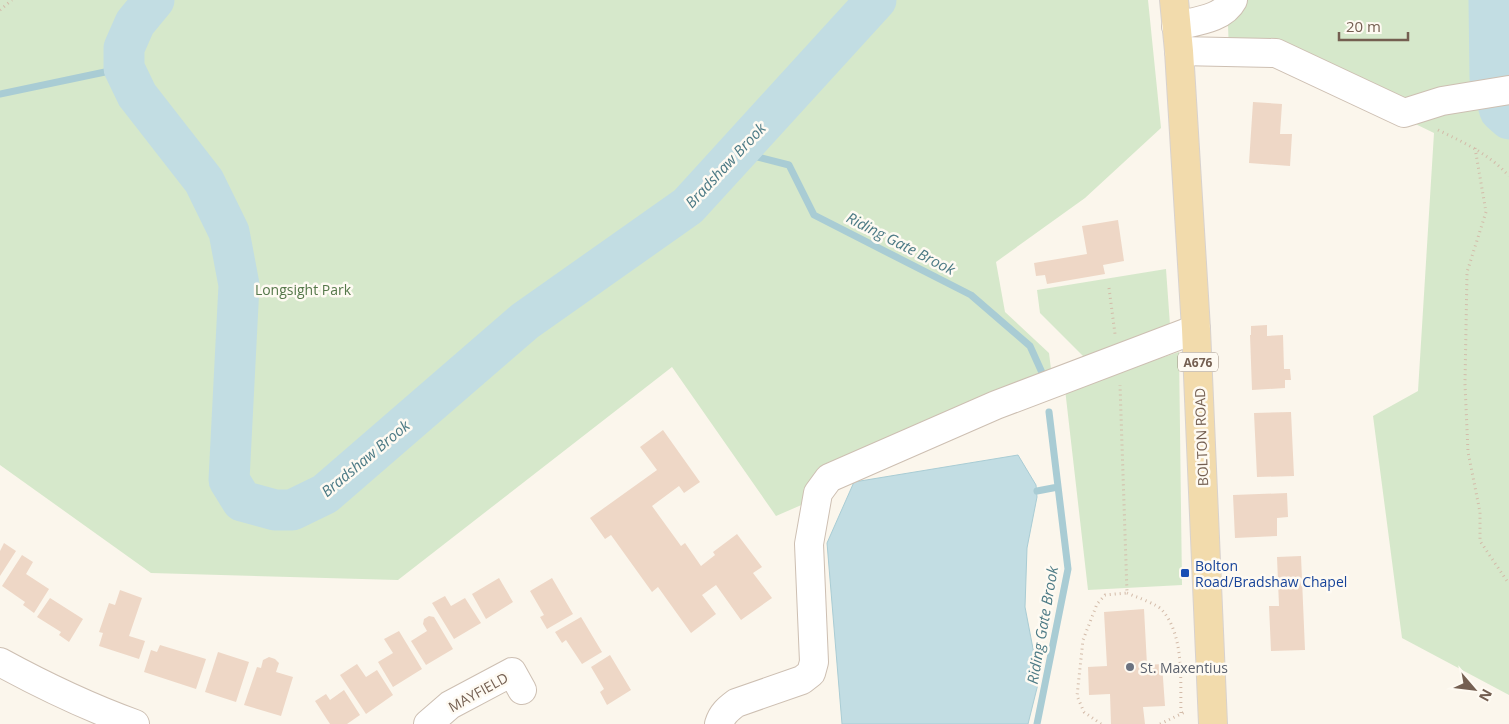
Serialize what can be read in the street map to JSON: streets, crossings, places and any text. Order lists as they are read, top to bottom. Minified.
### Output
{"streets":{"main road":["A676","BOLTON ROAD"],"street":["MAYFIELD"]},"water":["Bradshaw Brook","Riding Gate Brook"],"parks":["Longsight Park"],"places":{"transit":["Bolton Road/Bradshaw Chapel"],"other":["St. Maxentius"]},"scale_bar":"20 m","north":"bottom right"}
